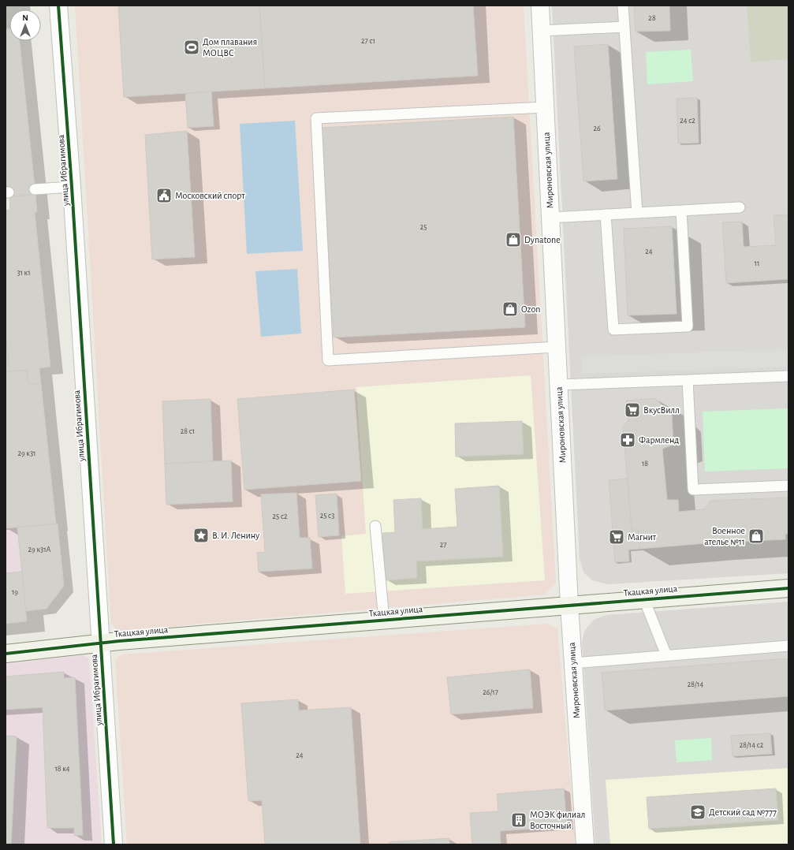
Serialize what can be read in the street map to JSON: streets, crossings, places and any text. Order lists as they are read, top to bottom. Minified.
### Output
{"streets":{"street":["улица Ибрагимова","Мироновская улица","Ткацкая улица"]},"crossings":[["улица Ибрагимова","Ткацкая улица"],["Мироновская улица","Ткацкая улица"]],"places":{"sports":["Дом плавания МОЦВС"],"public building":["Московский спорт"],"shop":["Dynatone","Ozon","Военное ателье №11"],"supermarket":["ВкусВилл","Магнит"],"pharmacy":["Фармленд"],"place":["В. И. Ленину"],"school or university":["Детский сад №777"],"building":["МОЭК филиал Восточный"]},"house_numbers":["28","27 с1","24 с2","26","25","24","11","31 к1","28 с1","29 к31","18","25 с3","25 с2","27","29 к31А","19","28/14","26/17","28/14 с2","24","18 к4"],"north":"top"}
